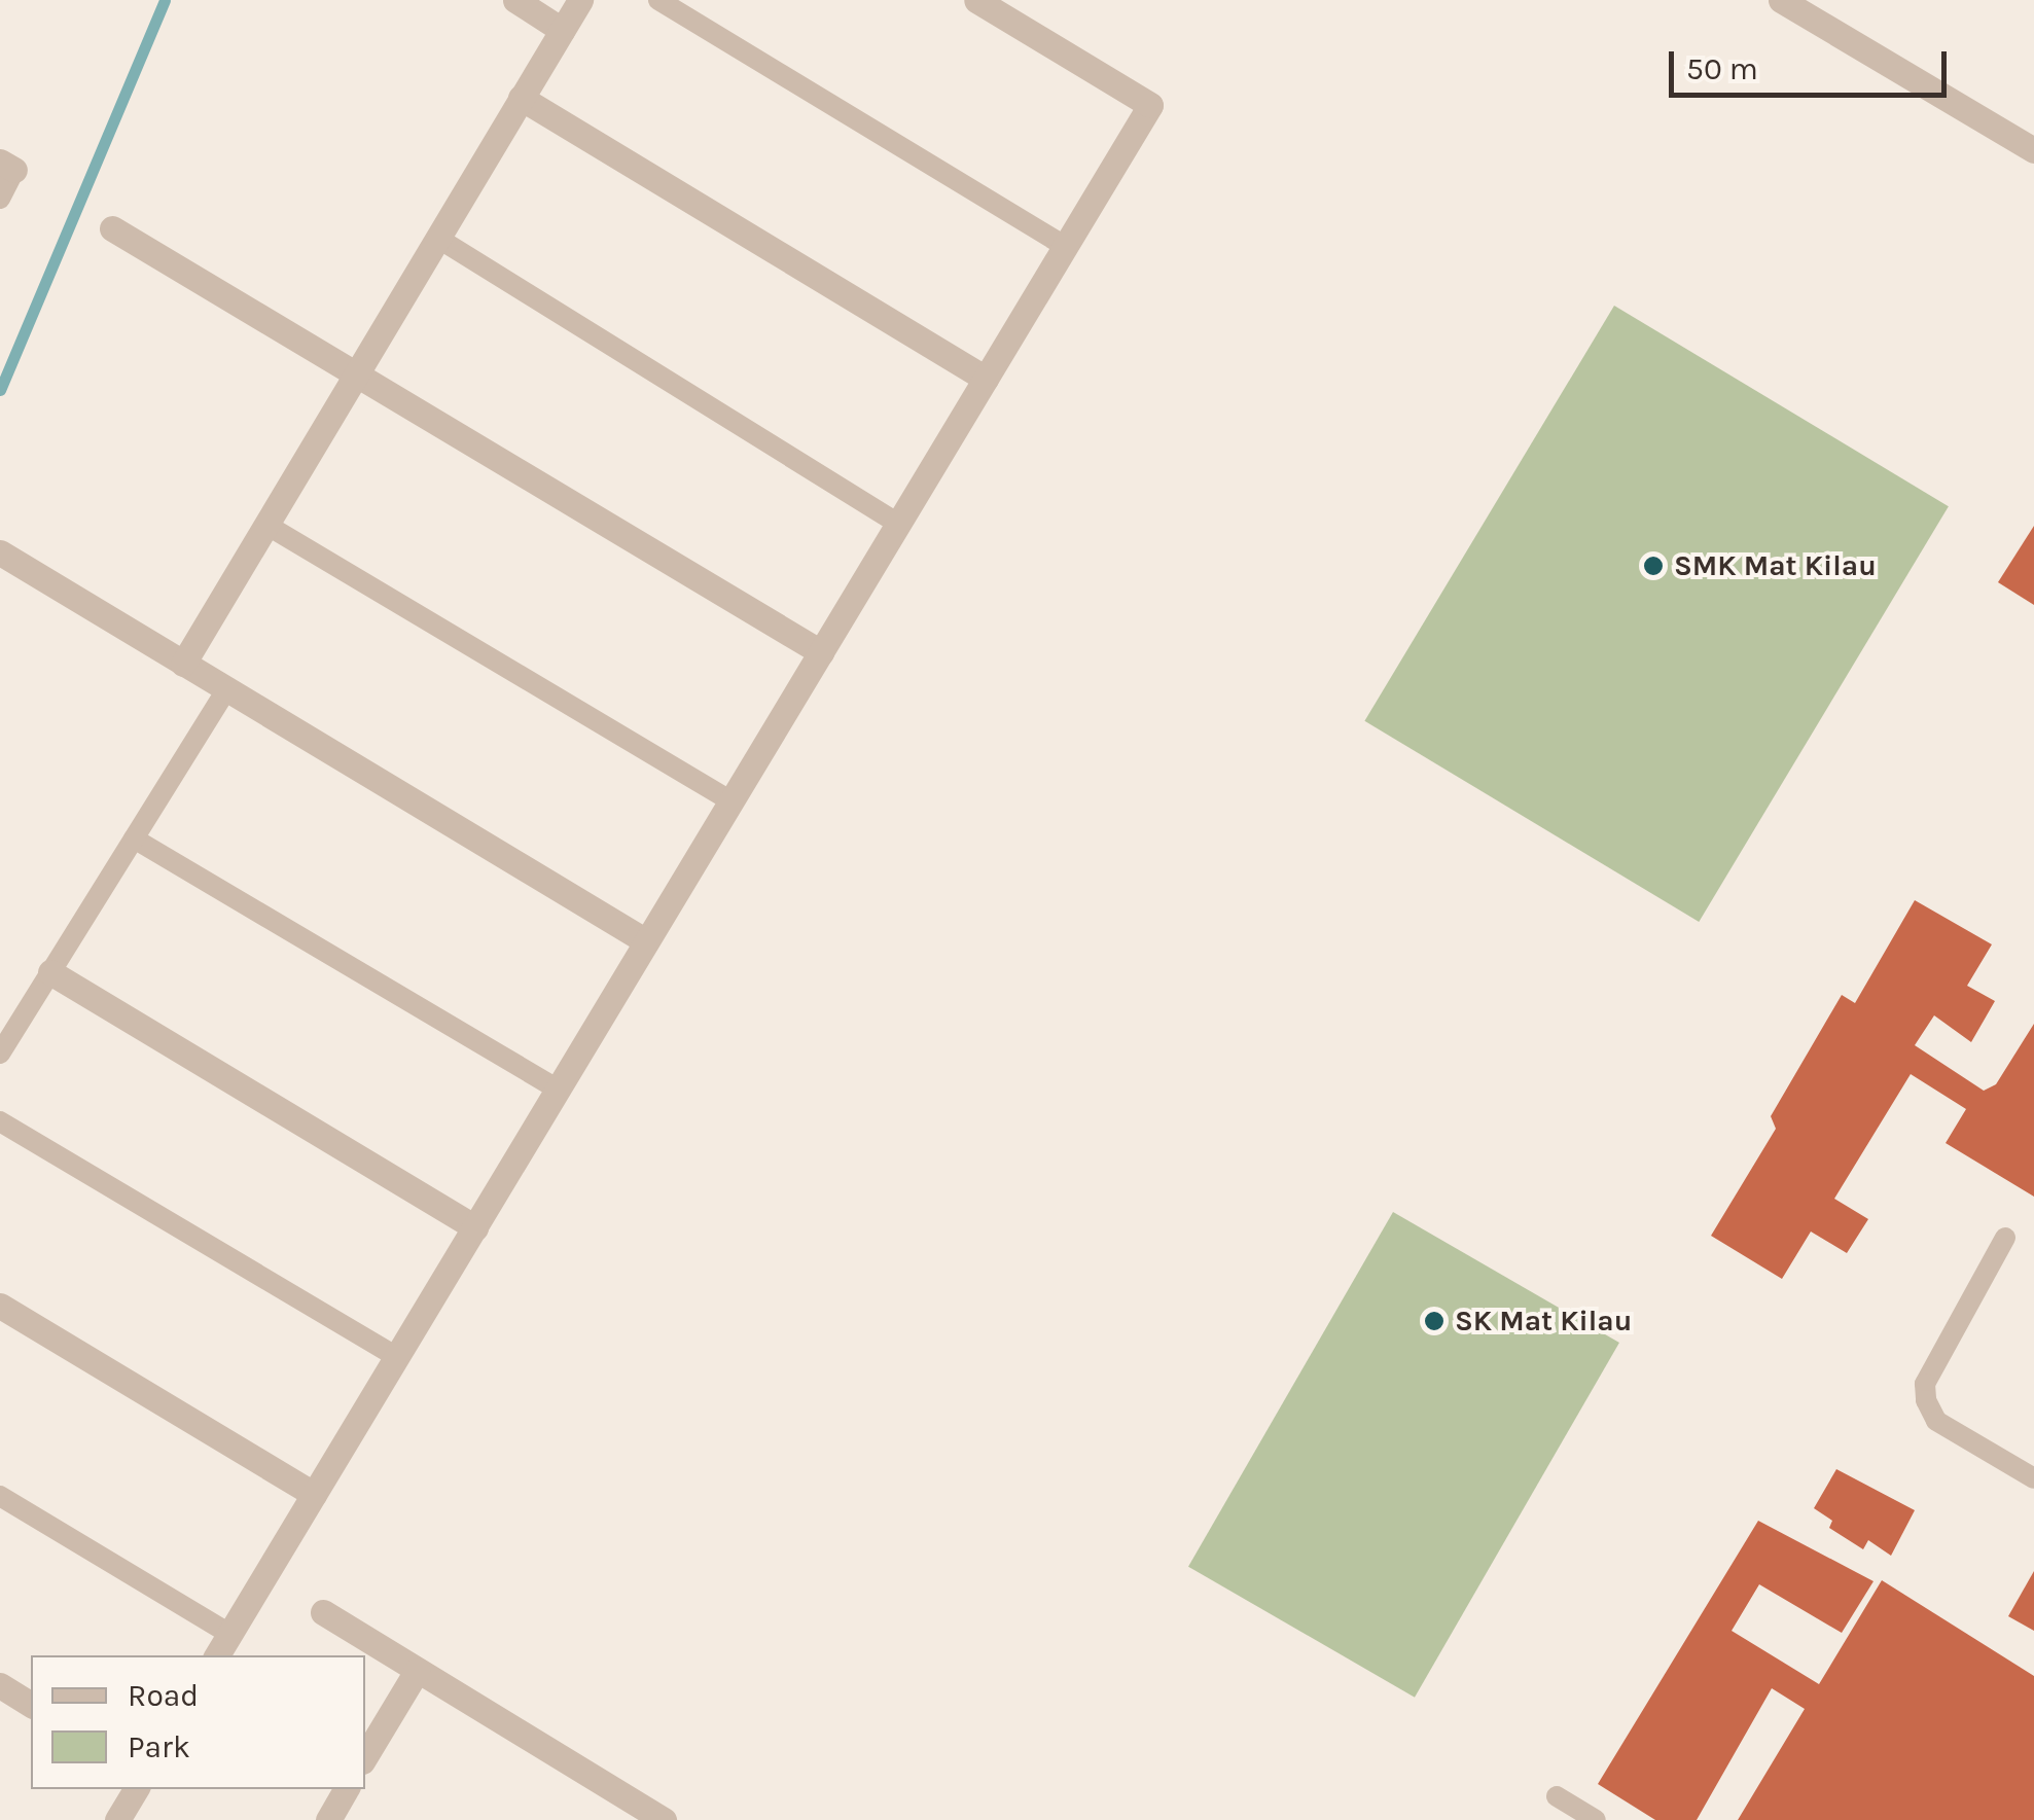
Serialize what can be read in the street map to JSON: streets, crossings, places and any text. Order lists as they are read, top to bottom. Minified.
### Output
{"places":["SMK Mat Kilau","SK Mat Kilau"],"legend":["Road","Park"],"scale_bar":"50 m"}
